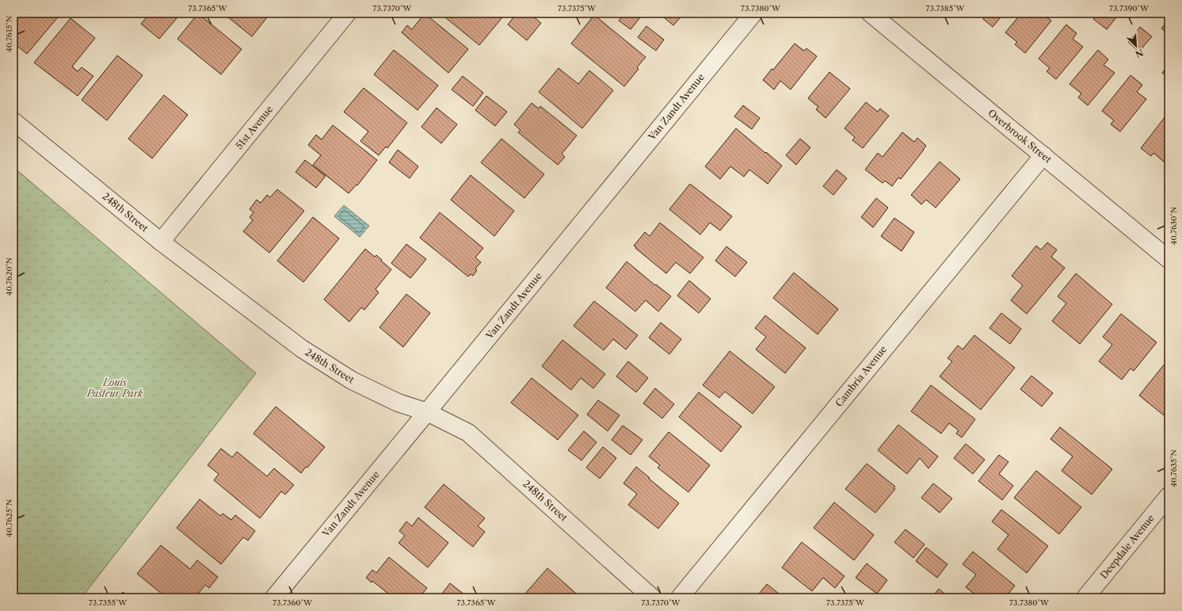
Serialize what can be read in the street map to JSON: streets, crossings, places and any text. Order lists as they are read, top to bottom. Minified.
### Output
{"streets":{"street":["Van Zandt Avenue","51st Avenue","Overbrook Street","248th Street","Cambria Avenue","Deepdale Avenue"]},"crossings":[["Van Zandt Avenue","248th Street"],["51st Avenue","248th Street"],["Overbrook Street","Cambria Avenue"]],"parks":["Louis Pasteur Park"],"north":"bottom right","coordinates":["73.7365°W","73.7370°W","73.7375°W","73.7380°W","73.7385°W","73.7390°W","40.7615°N","40.7630°N","40.7620°N","40.7635°N","40.7625°N","73.7355°W","73.7360°W"]}
